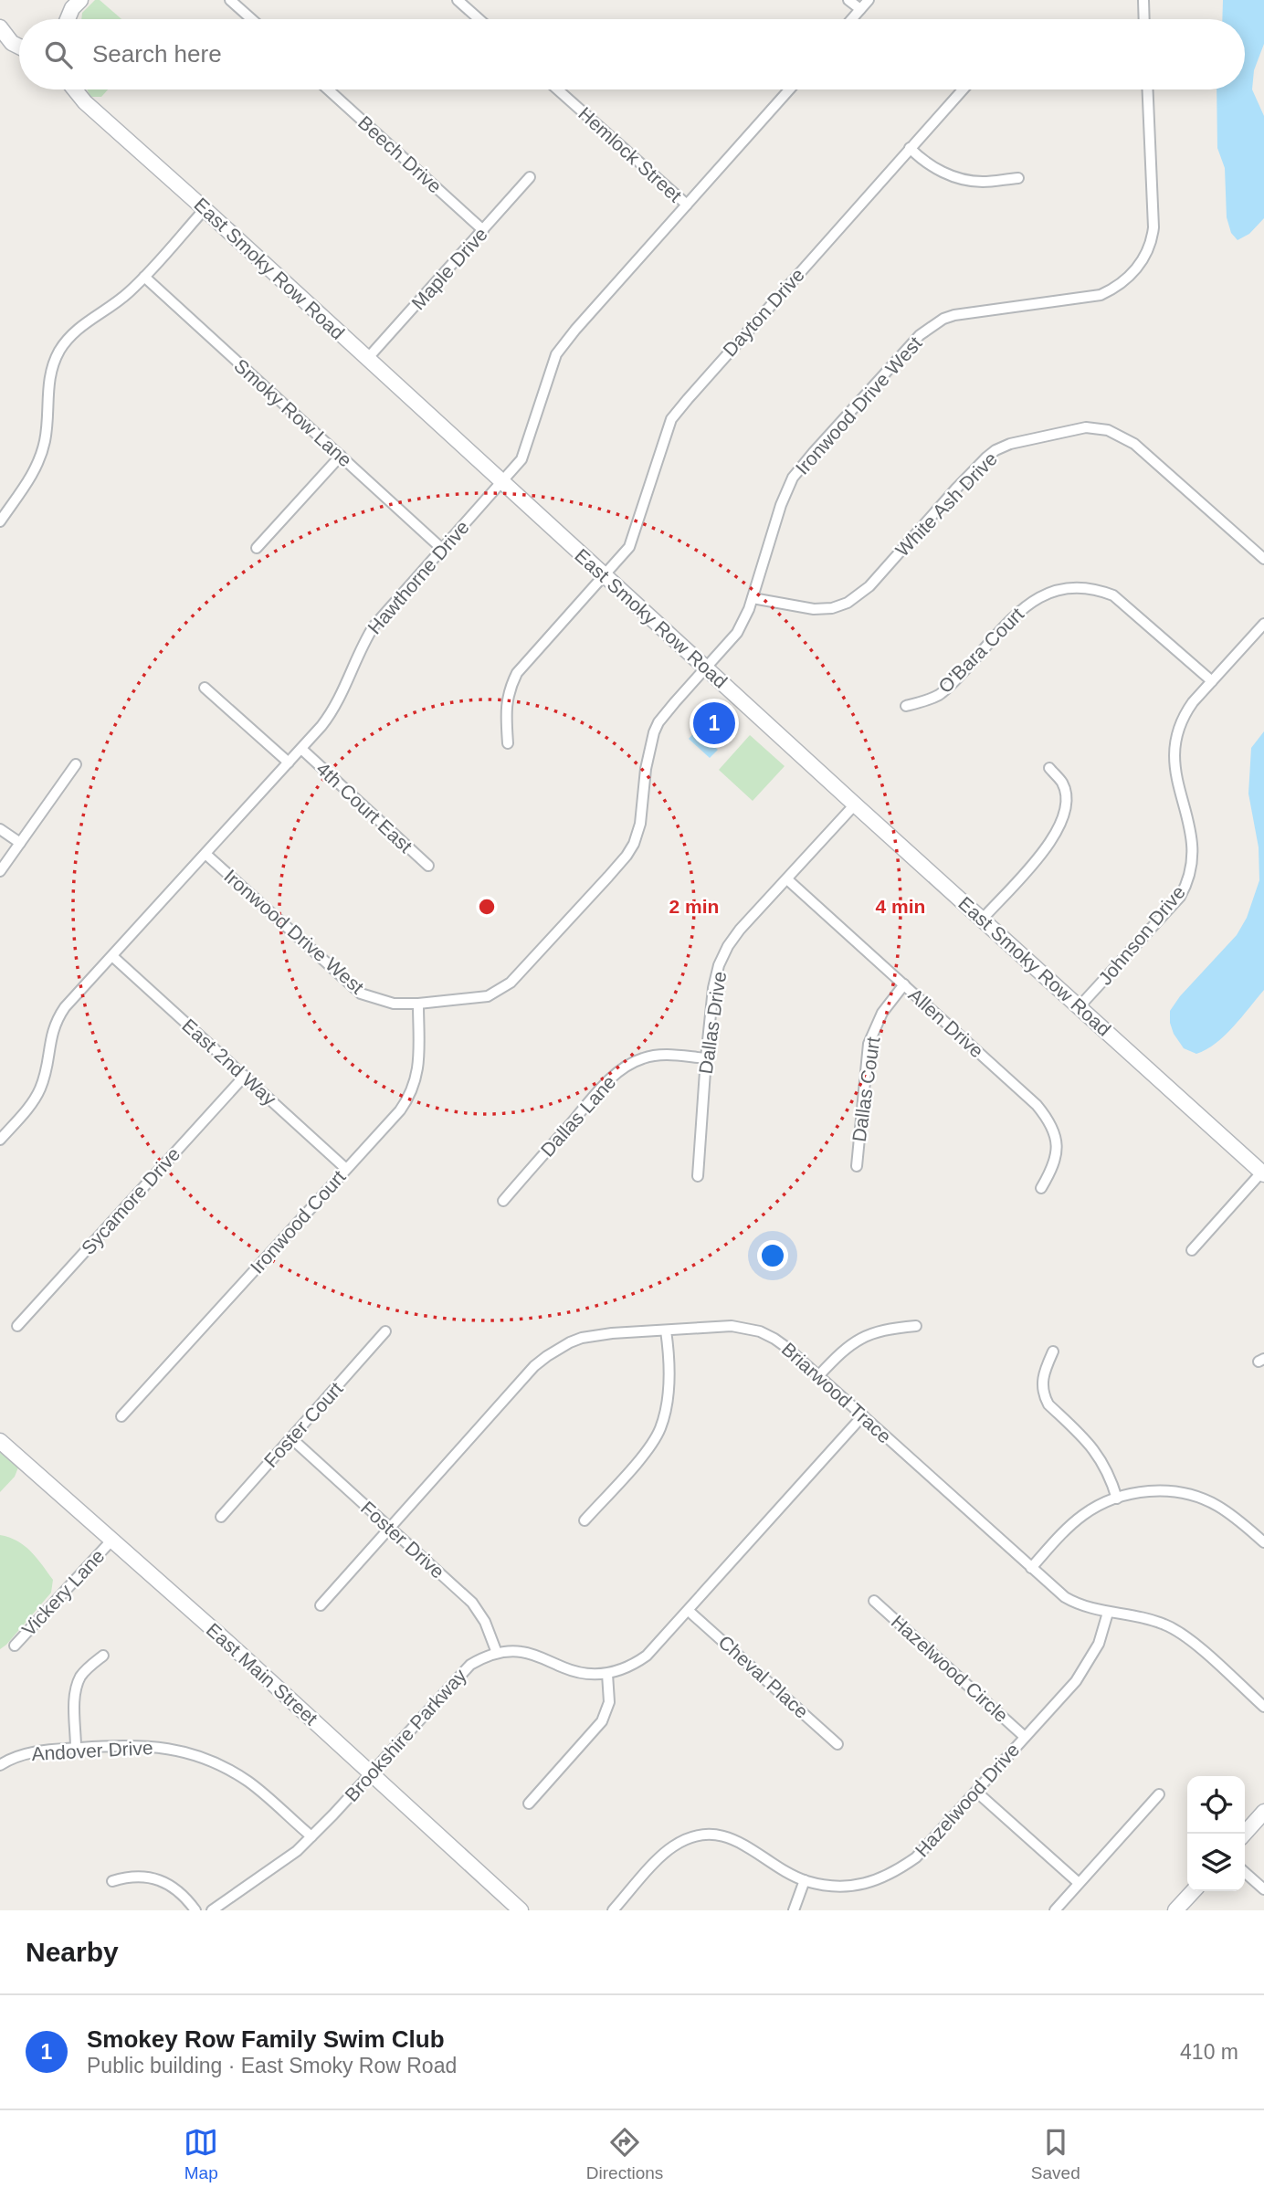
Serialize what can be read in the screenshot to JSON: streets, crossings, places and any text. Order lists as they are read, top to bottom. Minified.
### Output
{"streets":{"street":["Beech Drive","Hemlock Street","East Smoky Row Road","Maple Drive","Dayton Drive","Ironwood Drive West","Smoky Row Lane","White Ash Drive","Hawthorne Drive","O'Bara Court","4th Court East","Johnson Drive","Dallas Drive","Allen Drive","East 2nd Way","Dallas Court","Dallas Lane","Sycamore Drive","Ironwood Court","Briarwood Trace","Foster Court","Foster Drive","Vickery Lane","Hazelwood Circle","East Main Street","Cheval Place","Brookshire Parkway","Andover Drive","Hazelwood Drive"]},"crossings":[["Beech Drive","Maple Drive"],["Hemlock Street","Hawthorne Drive"],["East Smoky Row Road","Maple Drive"],["East Smoky Row Road","Dayton Drive"],["East Smoky Row Road","Ironwood Drive West"],["East Smoky Row Road","Hawthorne Drive"],["East Smoky Row Road","Johnson Drive"],["East Smoky Row Road","Dallas Drive"],["Ironwood Drive West","White Ash Drive"],["Ironwood Drive West","Hawthorne Drive"],["Ironwood Drive West","Ironwood Court"],["Smoky Row Lane","Hawthorne Drive"],["Hawthorne Drive","4th Court East"],["Hawthorne Drive","East 2nd Way"],["O'Bara Court","Johnson Drive"],["Dallas Drive","Allen Drive"],["Dallas Drive","Dallas Lane"],["Allen Drive","Dallas Court"],["East 2nd Way","Sycamore Drive"],["East 2nd Way","Ironwood Court"],["Briarwood Trace","Foster Drive"],["Briarwood Trace","Brookshire Parkway"],["Briarwood Trace","Hazelwood Drive"],["Foster Court","Foster Drive"],["Foster Drive","Brookshire Parkway"],["Vickery Lane","East Main Street"],["Hazelwood Circle","Hazelwood Drive"],["East Main Street","Brookshire Parkway"],["Cheval Place","Brookshire Parkway"],["Brookshire Parkway","Andover Drive"]],"page":{"search":"Search here","pins":"1","heading":"Nearby","list":[{"mark":"1","name":"Smokey Row Family Swim Club","note":"Public building · East Smoky Row Road","value":"410 m"}],"nav":["Map","Directions","Saved"]},"rings":["2 min","4 min"]}
